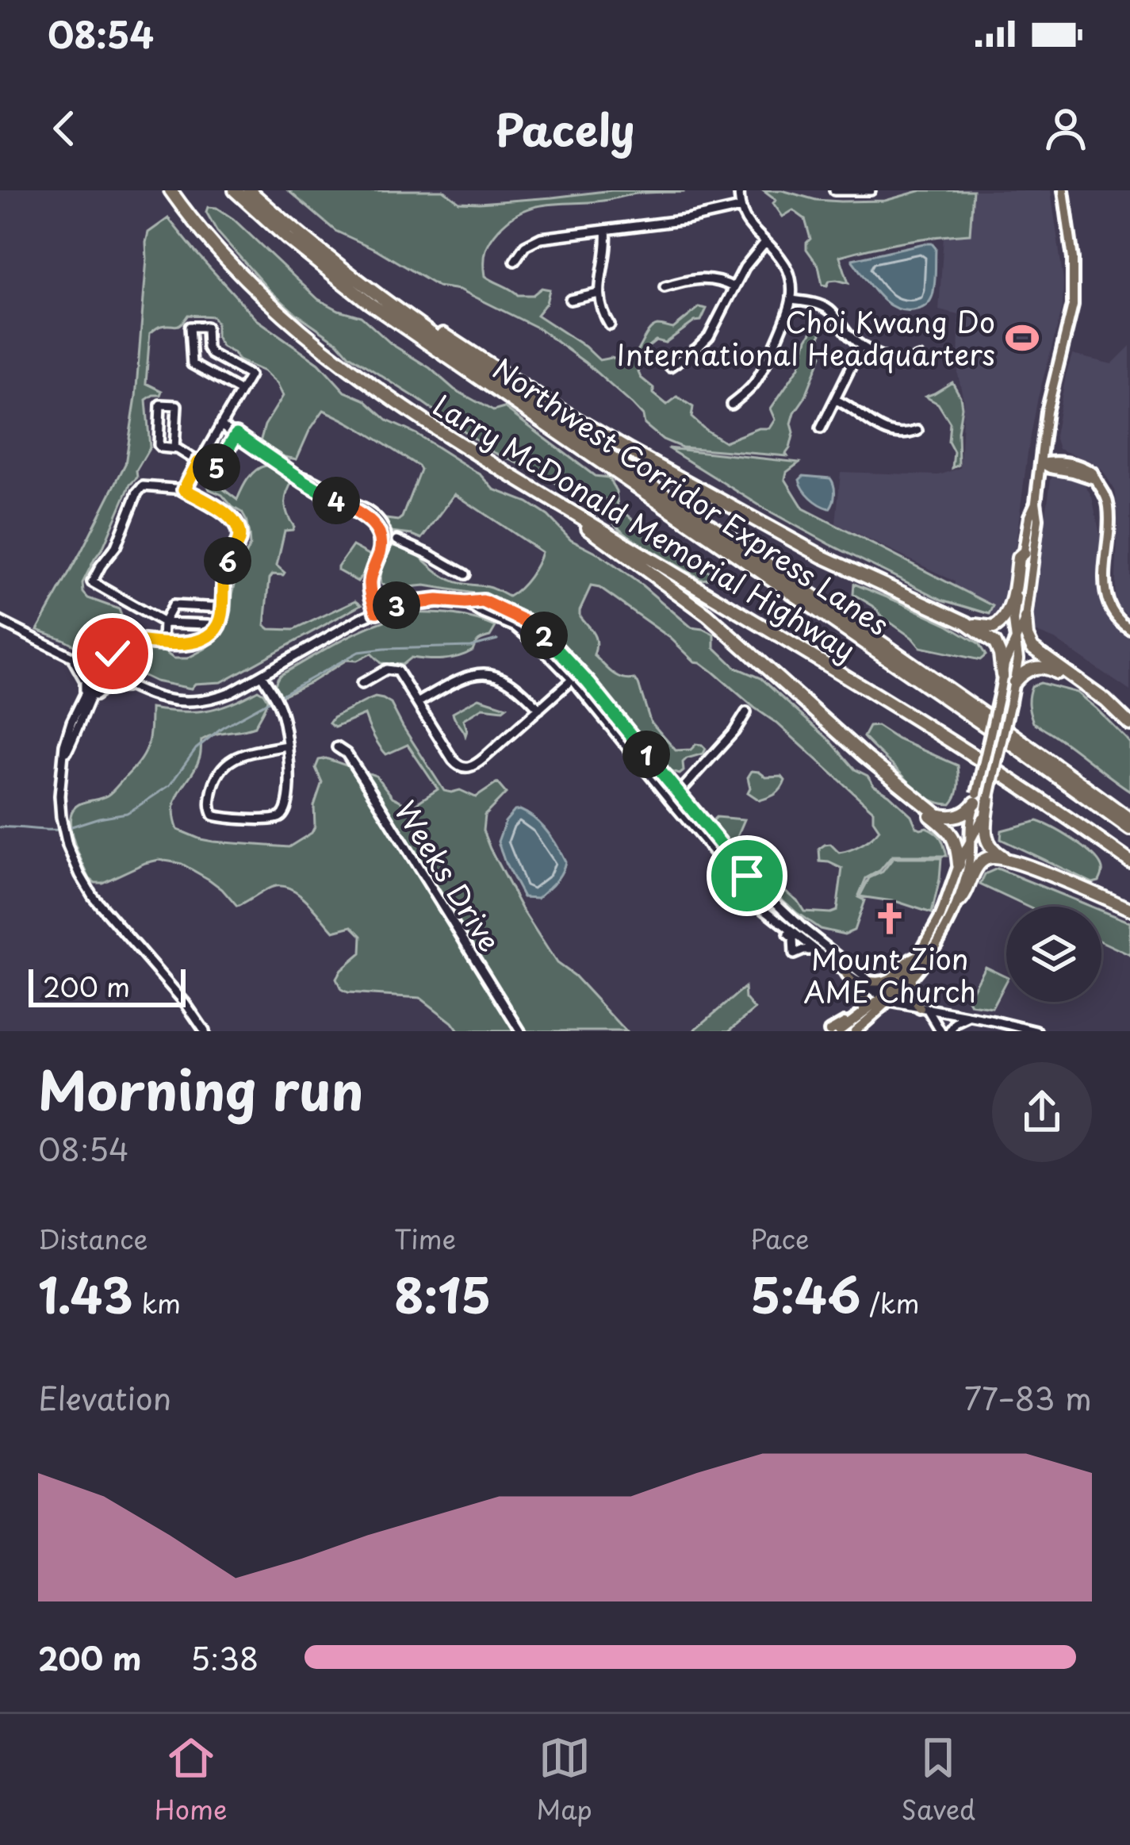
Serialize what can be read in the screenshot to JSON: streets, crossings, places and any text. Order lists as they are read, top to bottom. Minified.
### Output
{"streets":{"highway":["Northwest Corridor Express Lanes","Larry McDonald Memorial Highway"],"street":["Weeks Drive"]},"places":{"sports":["Choi Kwang Do International Headquarters"],"church":["Mount Zion AME Church"]},"scale_bar":"200 m","page":{"status":"08:54","header":"Pacely","pins":["5","4","6","3","2","1"],"scale":"200 m","heading":["Morning run","08:54"],"stats":[["Distance","1.43 km"],["Time","8:15"],["Pace","5:46 /km"]],"chart":["Elevation","77–83 m"],"list":[{"name":"200 m","note":"5:38"}],"tabs":["Home","Map","Saved"]}}
